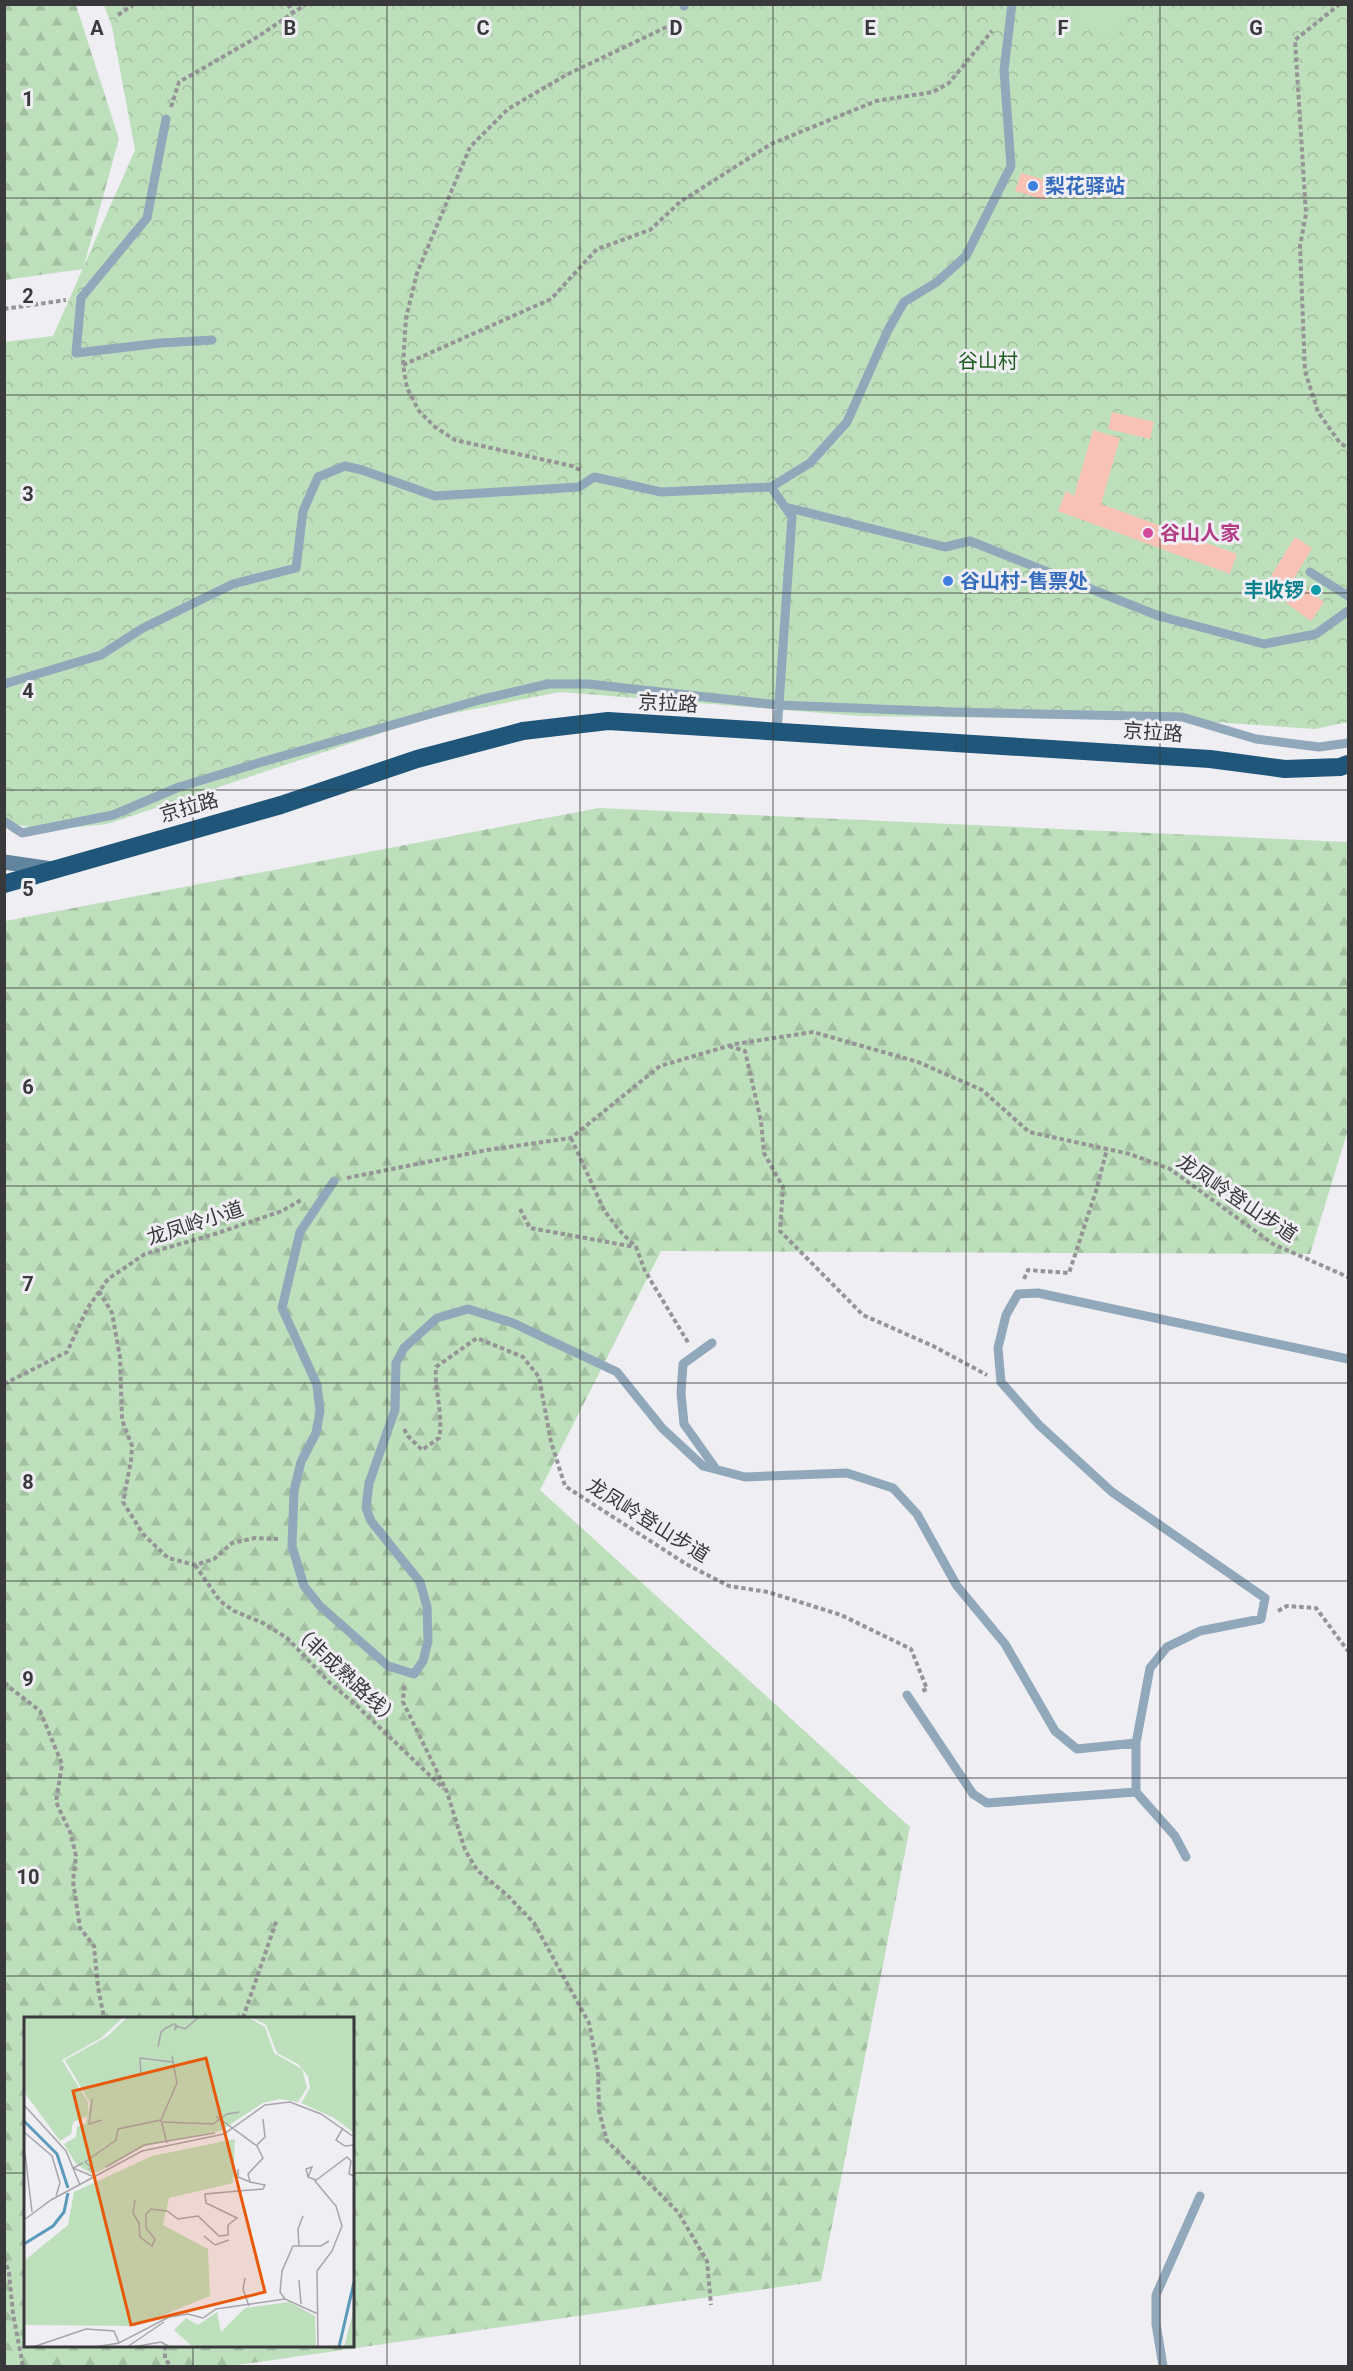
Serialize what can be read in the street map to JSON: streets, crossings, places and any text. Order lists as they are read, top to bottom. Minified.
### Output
{"streets":{"highway":["京拉路"],"path":["龙凤岭登山步道","龙凤岭小道","（非成熟路线）"]},"parks":["谷山村"],"places":["梨花驿站","谷山人家","谷山村-售票处","丰收锣"],"grid":{"columns":["A","B","C","D","E","F","G"],"rows":["1","2","3","4","5","6","7","8","9","10"]}}
